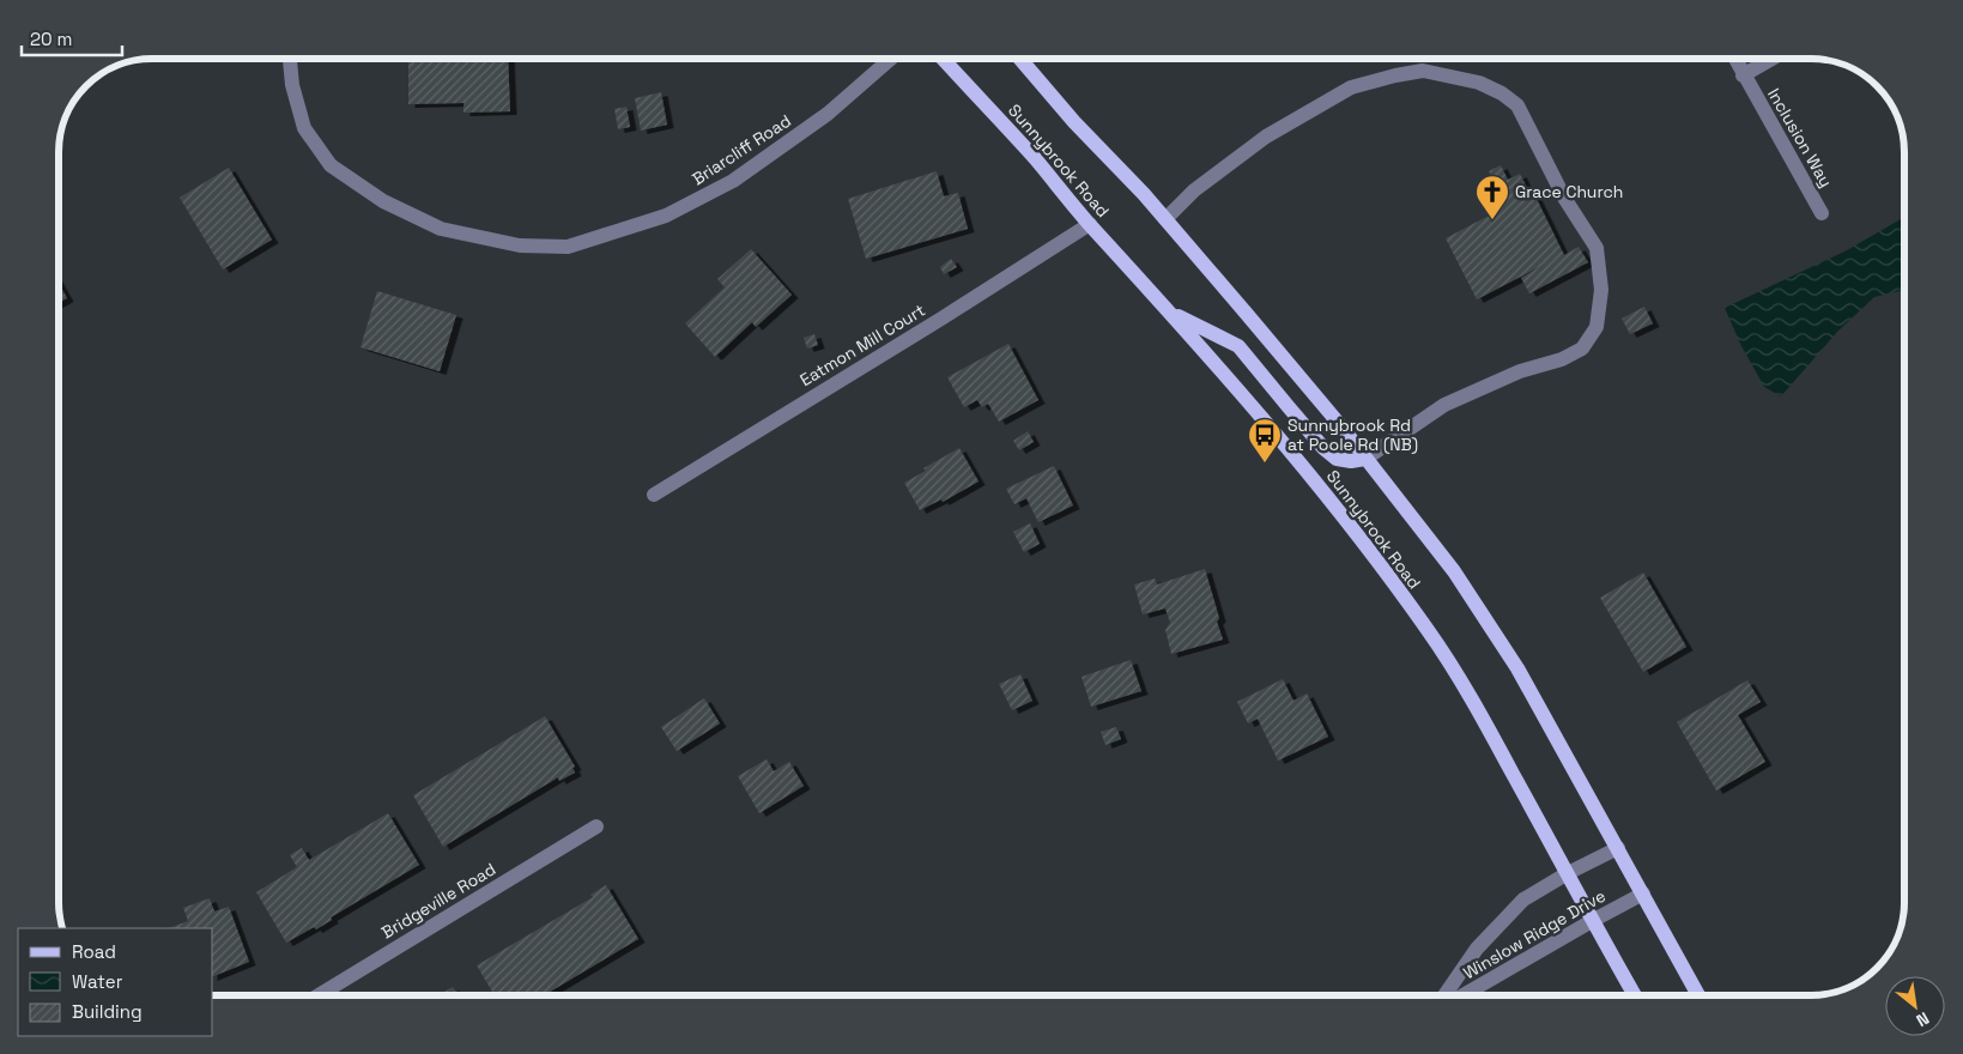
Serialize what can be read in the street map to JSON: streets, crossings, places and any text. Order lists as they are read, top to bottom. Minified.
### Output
{"streets":{"main road":["Sunnybrook Road"],"street":["Inclusion Way","Briarcliff Road","Eatmon Mill Court","Bridgeville Road","Winslow Ridge Drive"]},"crossings":[["Sunnybrook Road","Eatmon Mill Court"],["Sunnybrook Road","Winslow Ridge Drive"]],"places":{"church":["Grace Church"],"bus stop":["Sunnybrook Rd at Poole Rd (NB)"]},"legend":["Road","Water","Building"],"scale_bar":"20 m","north":"bottom right"}
